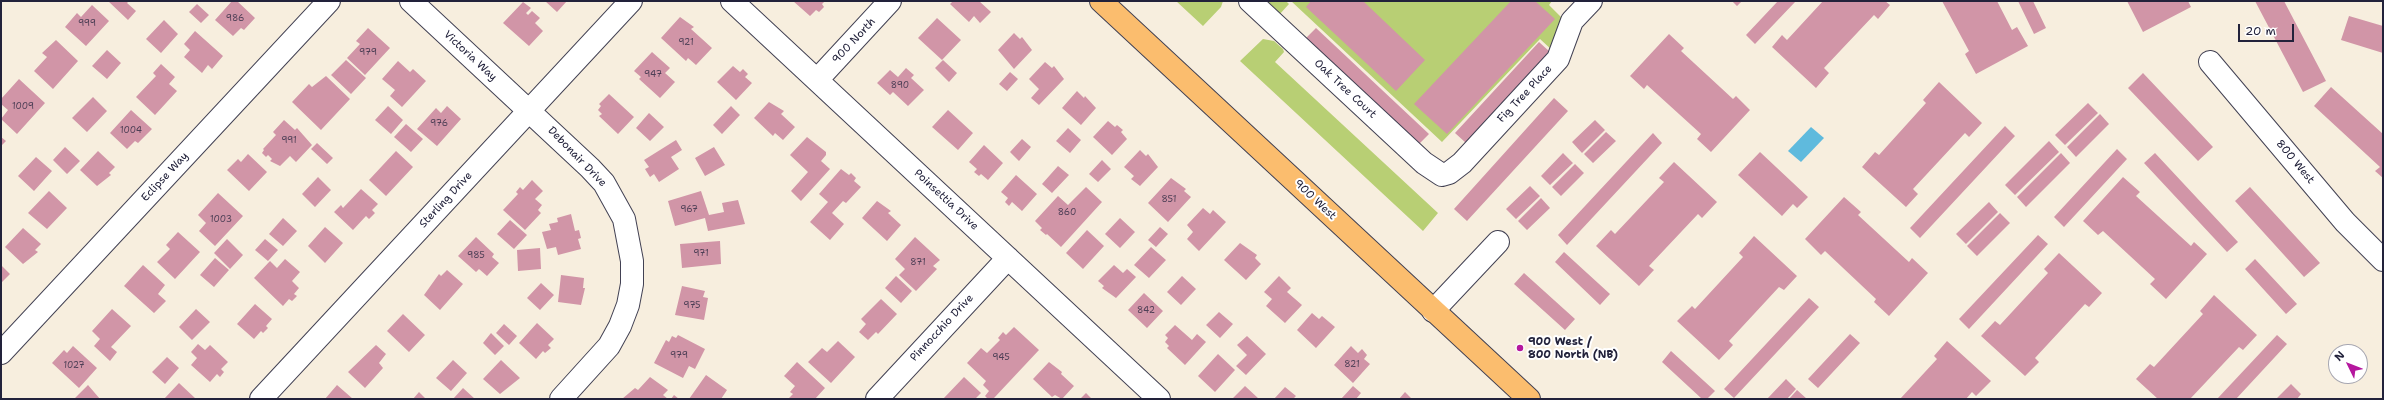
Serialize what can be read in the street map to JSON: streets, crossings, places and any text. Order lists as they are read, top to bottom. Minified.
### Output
{"streets":{"main road":["900 West"],"street":["900 North","Victoria Way","Oak Tree Court","Fig Tree Place","Debonair Drive","800 West","Eclipse Way","Sterling Drive","Poinsettia Drive","Pinnocchio Drive"]},"crossings":[["900 North","Poinsettia Drive"],["Victoria Way","Debonair Drive"],["Victoria Way","Sterling Drive"],["Oak Tree Court","Fig Tree Place"],["Debonair Drive","Sterling Drive"],["Poinsettia Drive","Pinnocchio Drive"]],"places":["900 West / 800 North (NB)"],"house_numbers":["986","999","921","979","947","890","1009","976","1004","991","851","967","860","1003","971","985","871","975","842","979","945","821","1027"],"scale_bar":"20 m","north":"top left"}
